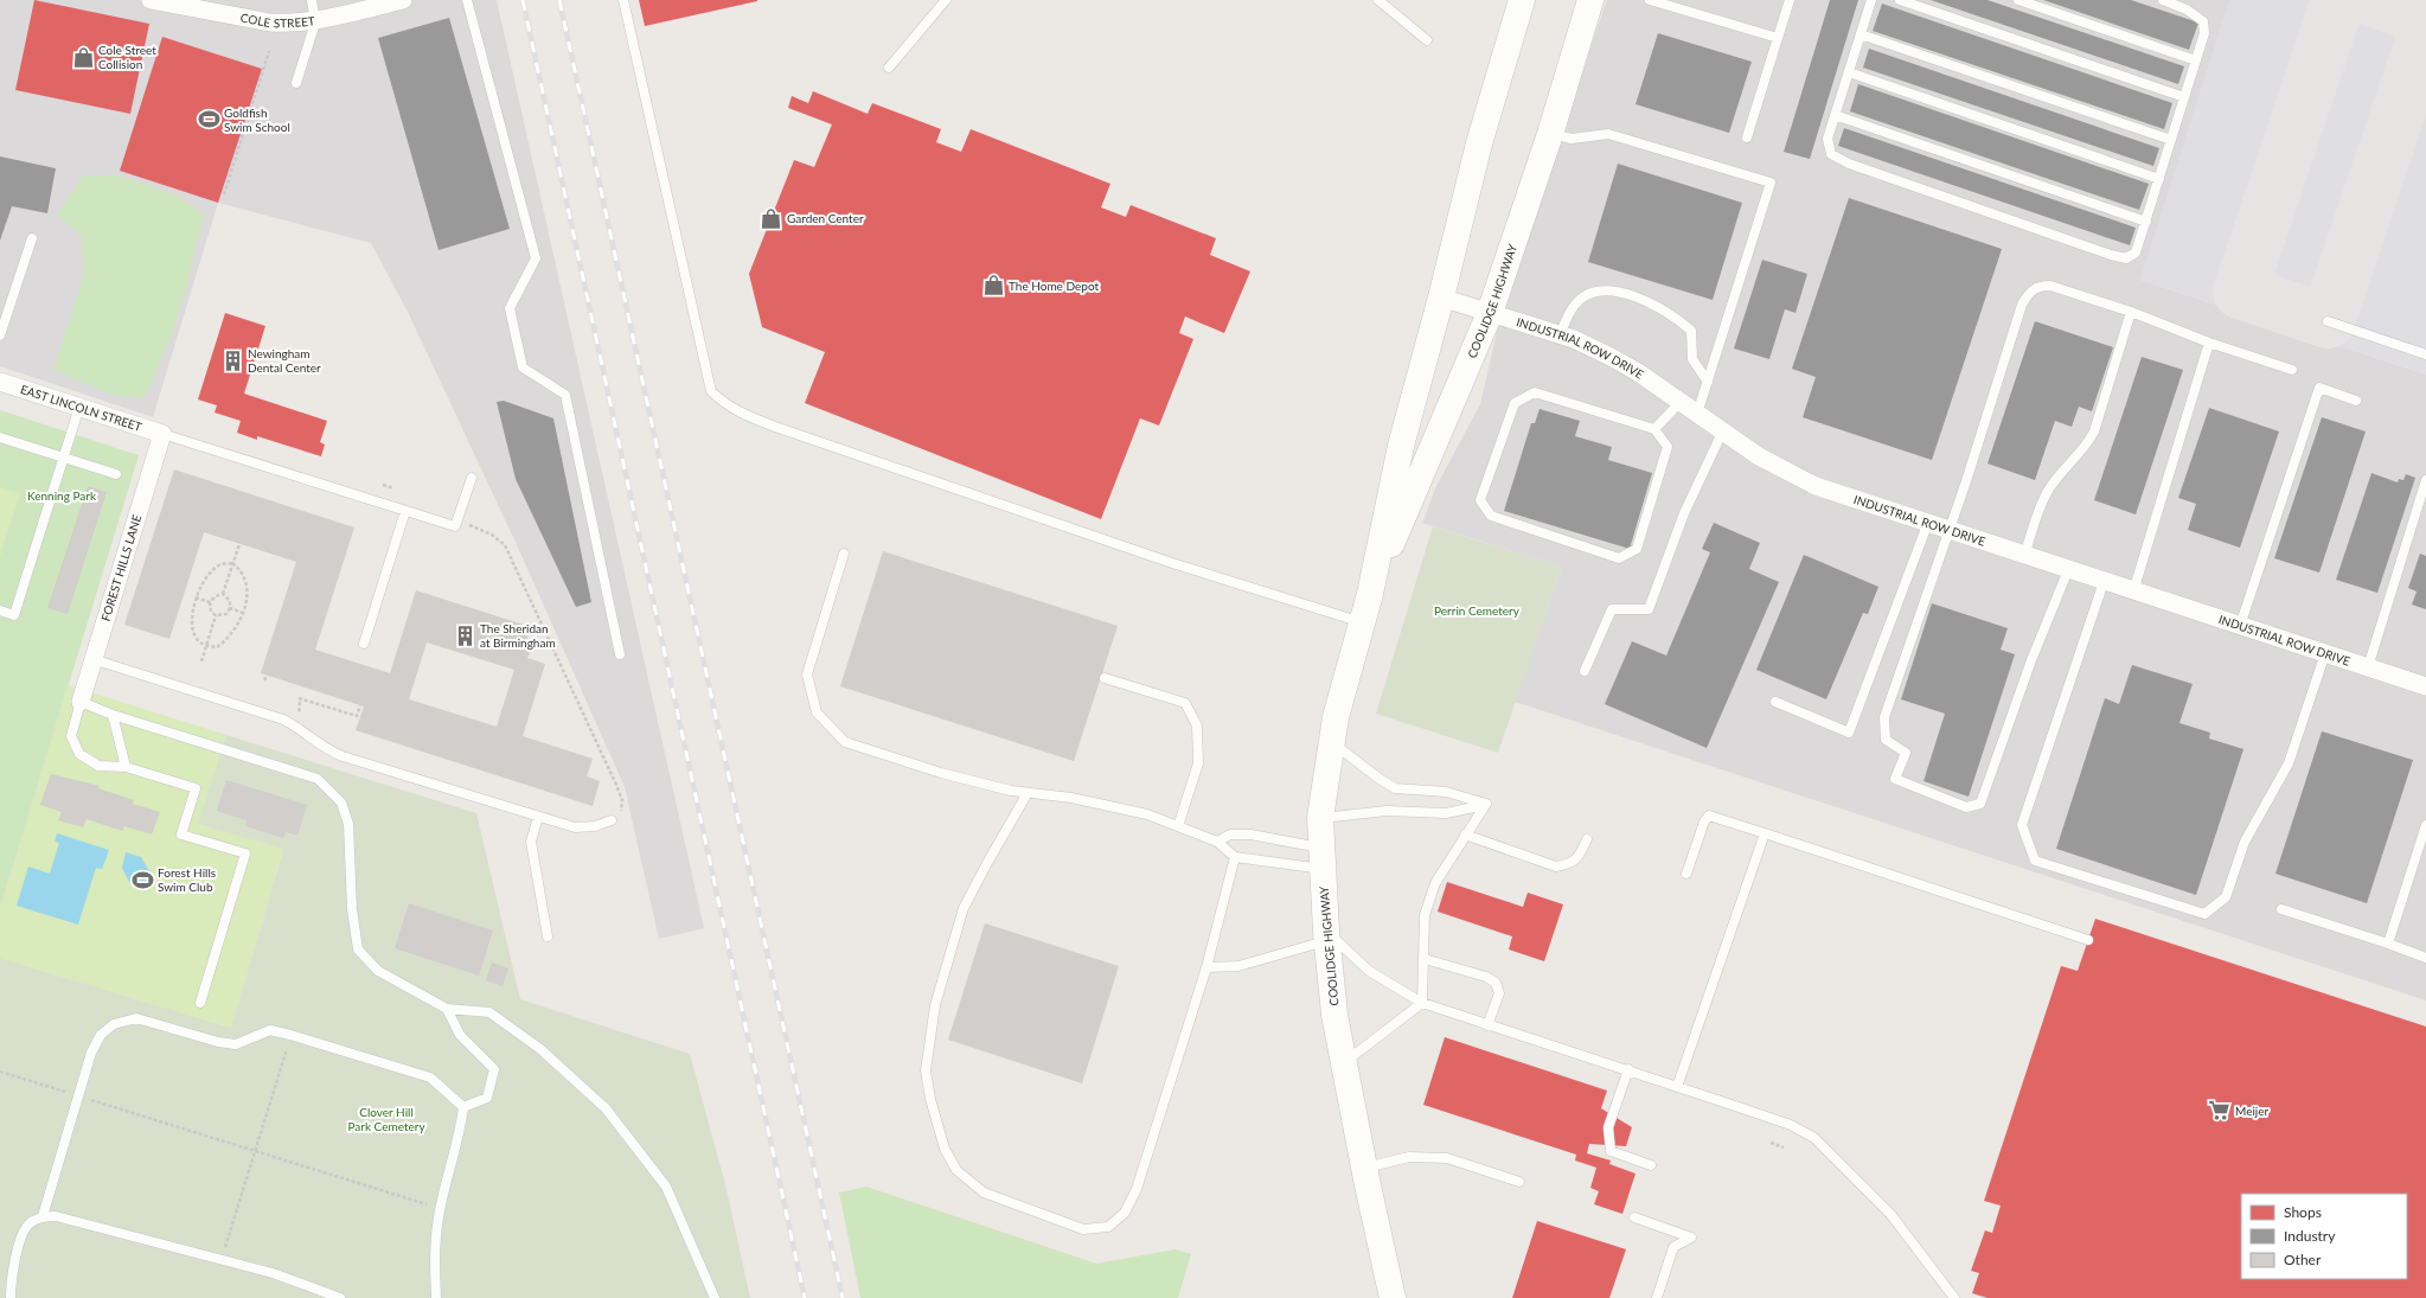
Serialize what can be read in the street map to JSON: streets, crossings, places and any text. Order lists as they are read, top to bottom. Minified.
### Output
{"streets":{"main road":["COOLIDGE HIGHWAY"],"street":["COLE STREET","INDUSTRIAL ROW DRIVE","EAST LINCOLN STREET","FOREST HILLS LANE"]},"crossings":[["COOLIDGE HIGHWAY","INDUSTRIAL ROW DRIVE"],["EAST LINCOLN STREET","FOREST HILLS LANE"]],"parks":["Kenning Park","Perrin Cemetery","Clover Hill Park Cemetery"],"places":{"shop":["Cole Street Collision","Garden Center","The Home Depot"],"sports":["Goldfish Swim School","Forest Hills Swim Club"],"building":["Newingham Dental Center","The Sheridan at Birmingham"],"supermarket":["Meijer"]},"legend":["Shops","Industry","Other"]}
